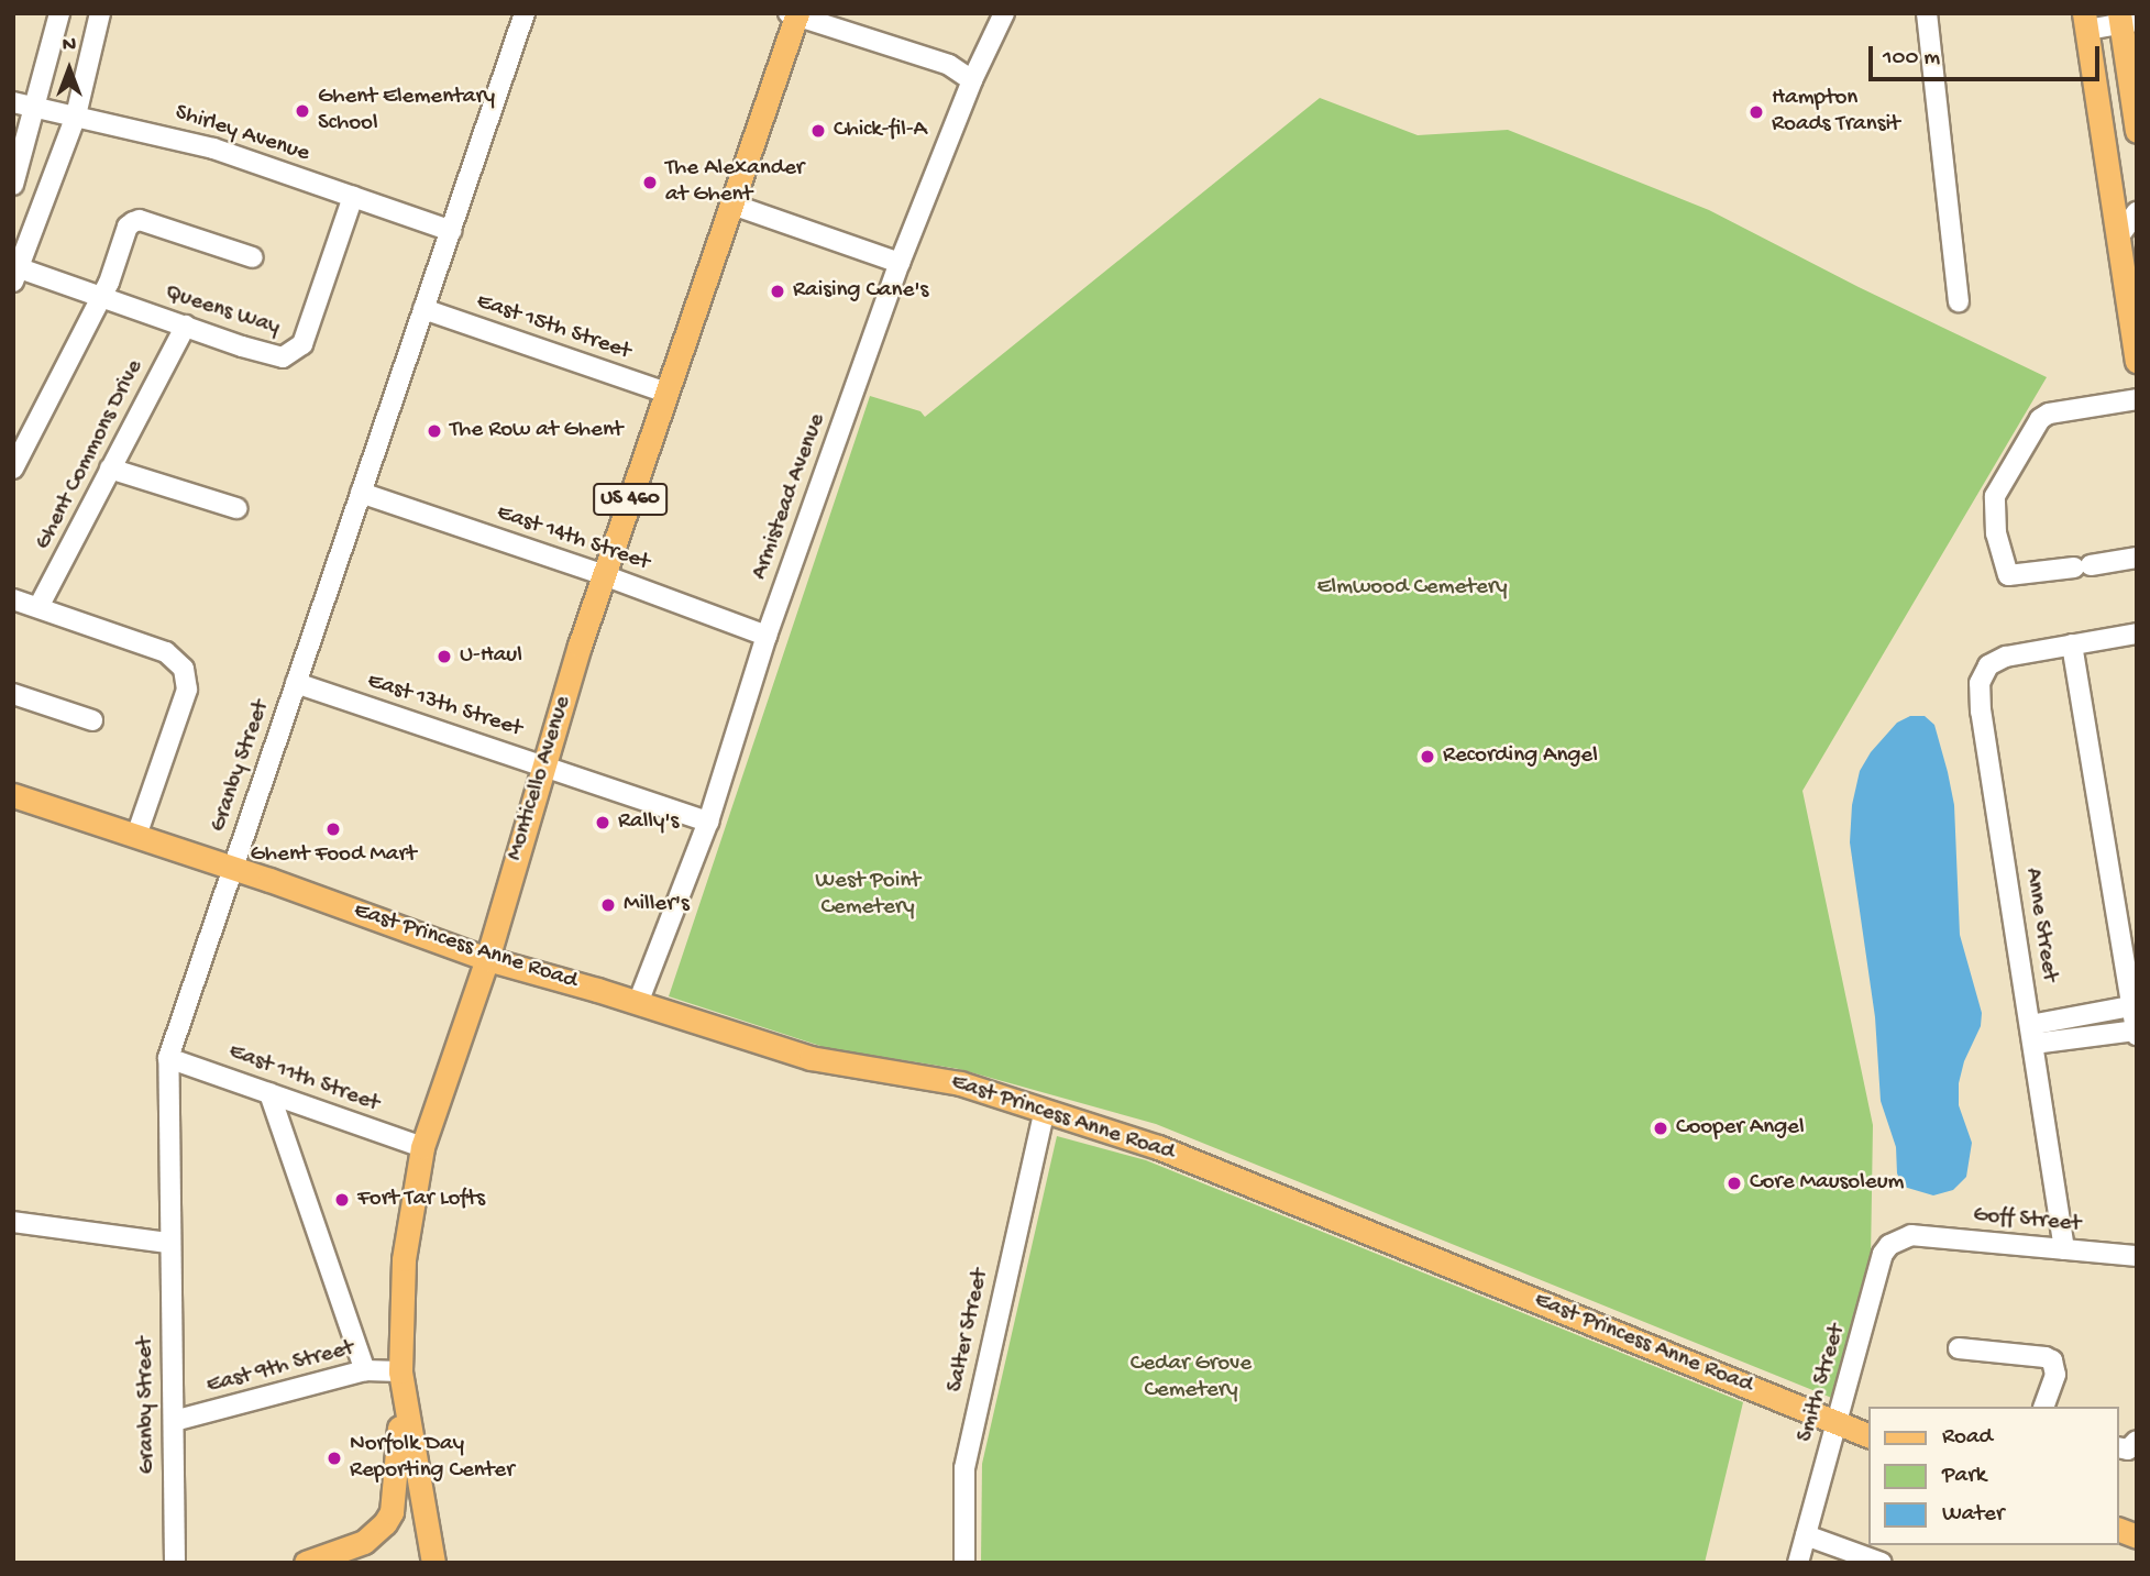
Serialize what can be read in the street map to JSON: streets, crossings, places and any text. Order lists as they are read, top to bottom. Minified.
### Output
{"streets":{"main road":["US 460","Monticello Avenue","East Princess Anne Road"],"street":["Shirley Avenue","Queens Way","East 15th Street","Ghent Commons Drive","Armistead Avenue","East 14th Street","East 13th Street","Granby Street","Anne Street","East 11th Street","Goff Street","Salter Street","East 9th Street","Smith Street"]},"crossings":[["Shirley Avenue","Queens Way"],["Shirley Avenue","Granby Street"],["Queens Way","Ghent Commons Drive"],["East 15th Street","Granby Street"],["East 15th Street","Monticello Avenue"],["Armistead Avenue","East 14th Street"],["Armistead Avenue","East 13th Street"],["Armistead Avenue","East Princess Anne Road"],["East 14th Street","Granby Street"],["East 14th Street","Monticello Avenue"],["East 13th Street","Granby Street"],["East 13th Street","Monticello Avenue"],["Granby Street","East Princess Anne Road"],["Granby Street","East 11th Street"],["Granby Street","East 9th Street"],["Monticello Avenue","East Princess Anne Road"],["Monticello Avenue","East 11th Street"],["Monticello Avenue","East 9th Street"],["Anne Street","Goff Street"],["East Princess Anne Road","Salter Street"],["East Princess Anne Road","Smith Street"],["Goff Street","Smith Street"]],"parks":["Elmwood Cemetery","West Point Cemetery","Cedar Grove Cemetery"],"places":["Ghent Elementary School","Hampton Roads Transit","Chick-fil-A","The Alexander at Ghent","Raising Cane's","The Row at Ghent","U-Haul","Recording Angel","Rally's","Ghent Food Mart","Miller's","Cooper Angel","Core Mausoleum","Fort Tar Lofts","Norfolk Day Reporting Center"],"legend":["Road","Park","Water"],"scale_bar":"100 m","north":"top"}
